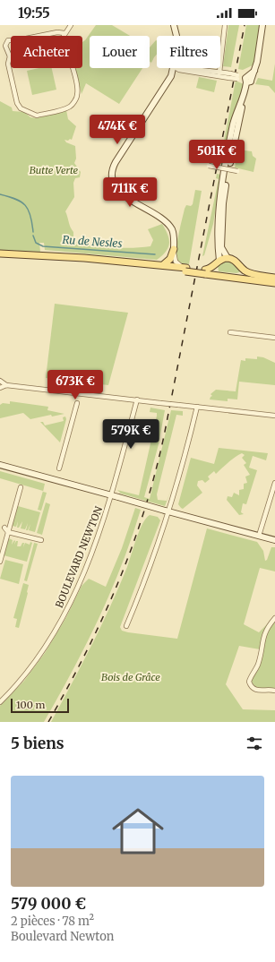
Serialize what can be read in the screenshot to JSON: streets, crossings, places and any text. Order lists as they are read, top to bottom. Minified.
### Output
{"streets":{"street":["BOULEVARD NEWTON"]},"water":["Ru de Nesles"],"parks":["Butte Verte","Bois de Grâce"],"scale_bar":"100 m","page":{"status":"19:55","chip":["Acheter","Louer","Filtres"],"price":["474K €","501K €","711K €","673K €","579K €"],"scale":"100 m","heading":"5 biens","list":[{"name":"579 000 €","note":"2 pièces · 78 m² · Boulevard Newton"}]}}
